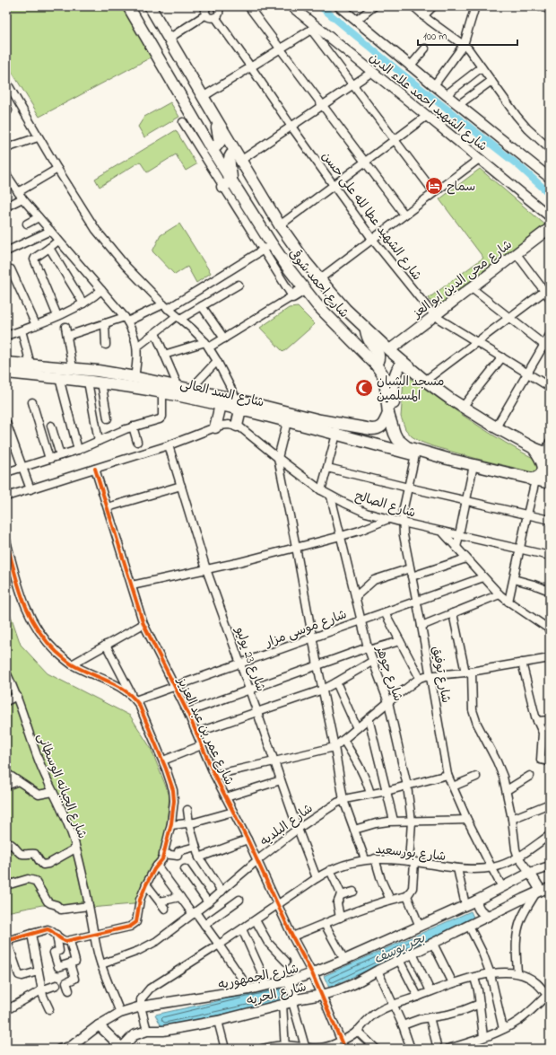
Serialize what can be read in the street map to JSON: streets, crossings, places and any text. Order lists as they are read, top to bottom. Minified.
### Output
{"streets":{"main road":["شارع محى الدين ابو العز","شارع احمد شوقى","شارع السد العالى"],"street":["شارع الشهيد احمد علاء الدين","شارع الشهيد عطا لله على حسن","شارع الصالح","شارع موسى مزار","شارع 23 يوليو","شارع جوهر","شارع توفيق","شارع عمر بن عبد العزيز","شارع الجبانه الوسطانى","شارع البلديه","شارع بورسعيد","شارع الجمهوريه","شارع الحريه"]},"crossings":[["شارع الشهيد عطا لله على حسن","شارع محى الدين ابو العز"],["شارع محى الدين ابو العز","شارع احمد شوقى"],["شارع احمد شوقى","شارع السد العالى"],["شارع السد العالى","شارع توفيق"],["شارع الصالح","شارع جوهر"],["شارع الصالح","شارع توفيق"],["شارع موسى مزار","شارع 23 يوليو"],["شارع موسى مزار","شارع جوهر"],["شارع موسى مزار","شارع توفيق"],["شارع موسى مزار","شارع عمر بن عبد العزيز"],["شارع 23 يوليو","شارع البلديه"],["شارع 23 يوليو","شارع بورسعيد"],["شارع جوهر","شارع البلديه"],["شارع جوهر","شارع بورسعيد"],["شارع توفيق","شارع البلديه"],["شارع توفيق","شارع بورسعيد"],["شارع توفيق","شارع الجمهوريه"],["شارع عمر بن عبد العزيز","شارع البلديه"],["شارع عمر بن عبد العزيز","شارع بورسعيد"],["شارع عمر بن عبد العزيز","شارع الجمهوريه"],["شارع الجبانه الوسطانى","شارع البلديه"],["شارع الجبانه الوسطانى","شارع الجمهوريه"],["شارع بورسعيد","شارع الجمهوريه"]],"water":["بحر يوسف"],"places":{"hotel":["سماح"],"mosque":["مسجد الشبان المسلمين"]},"scale_bar":"100 m"}
